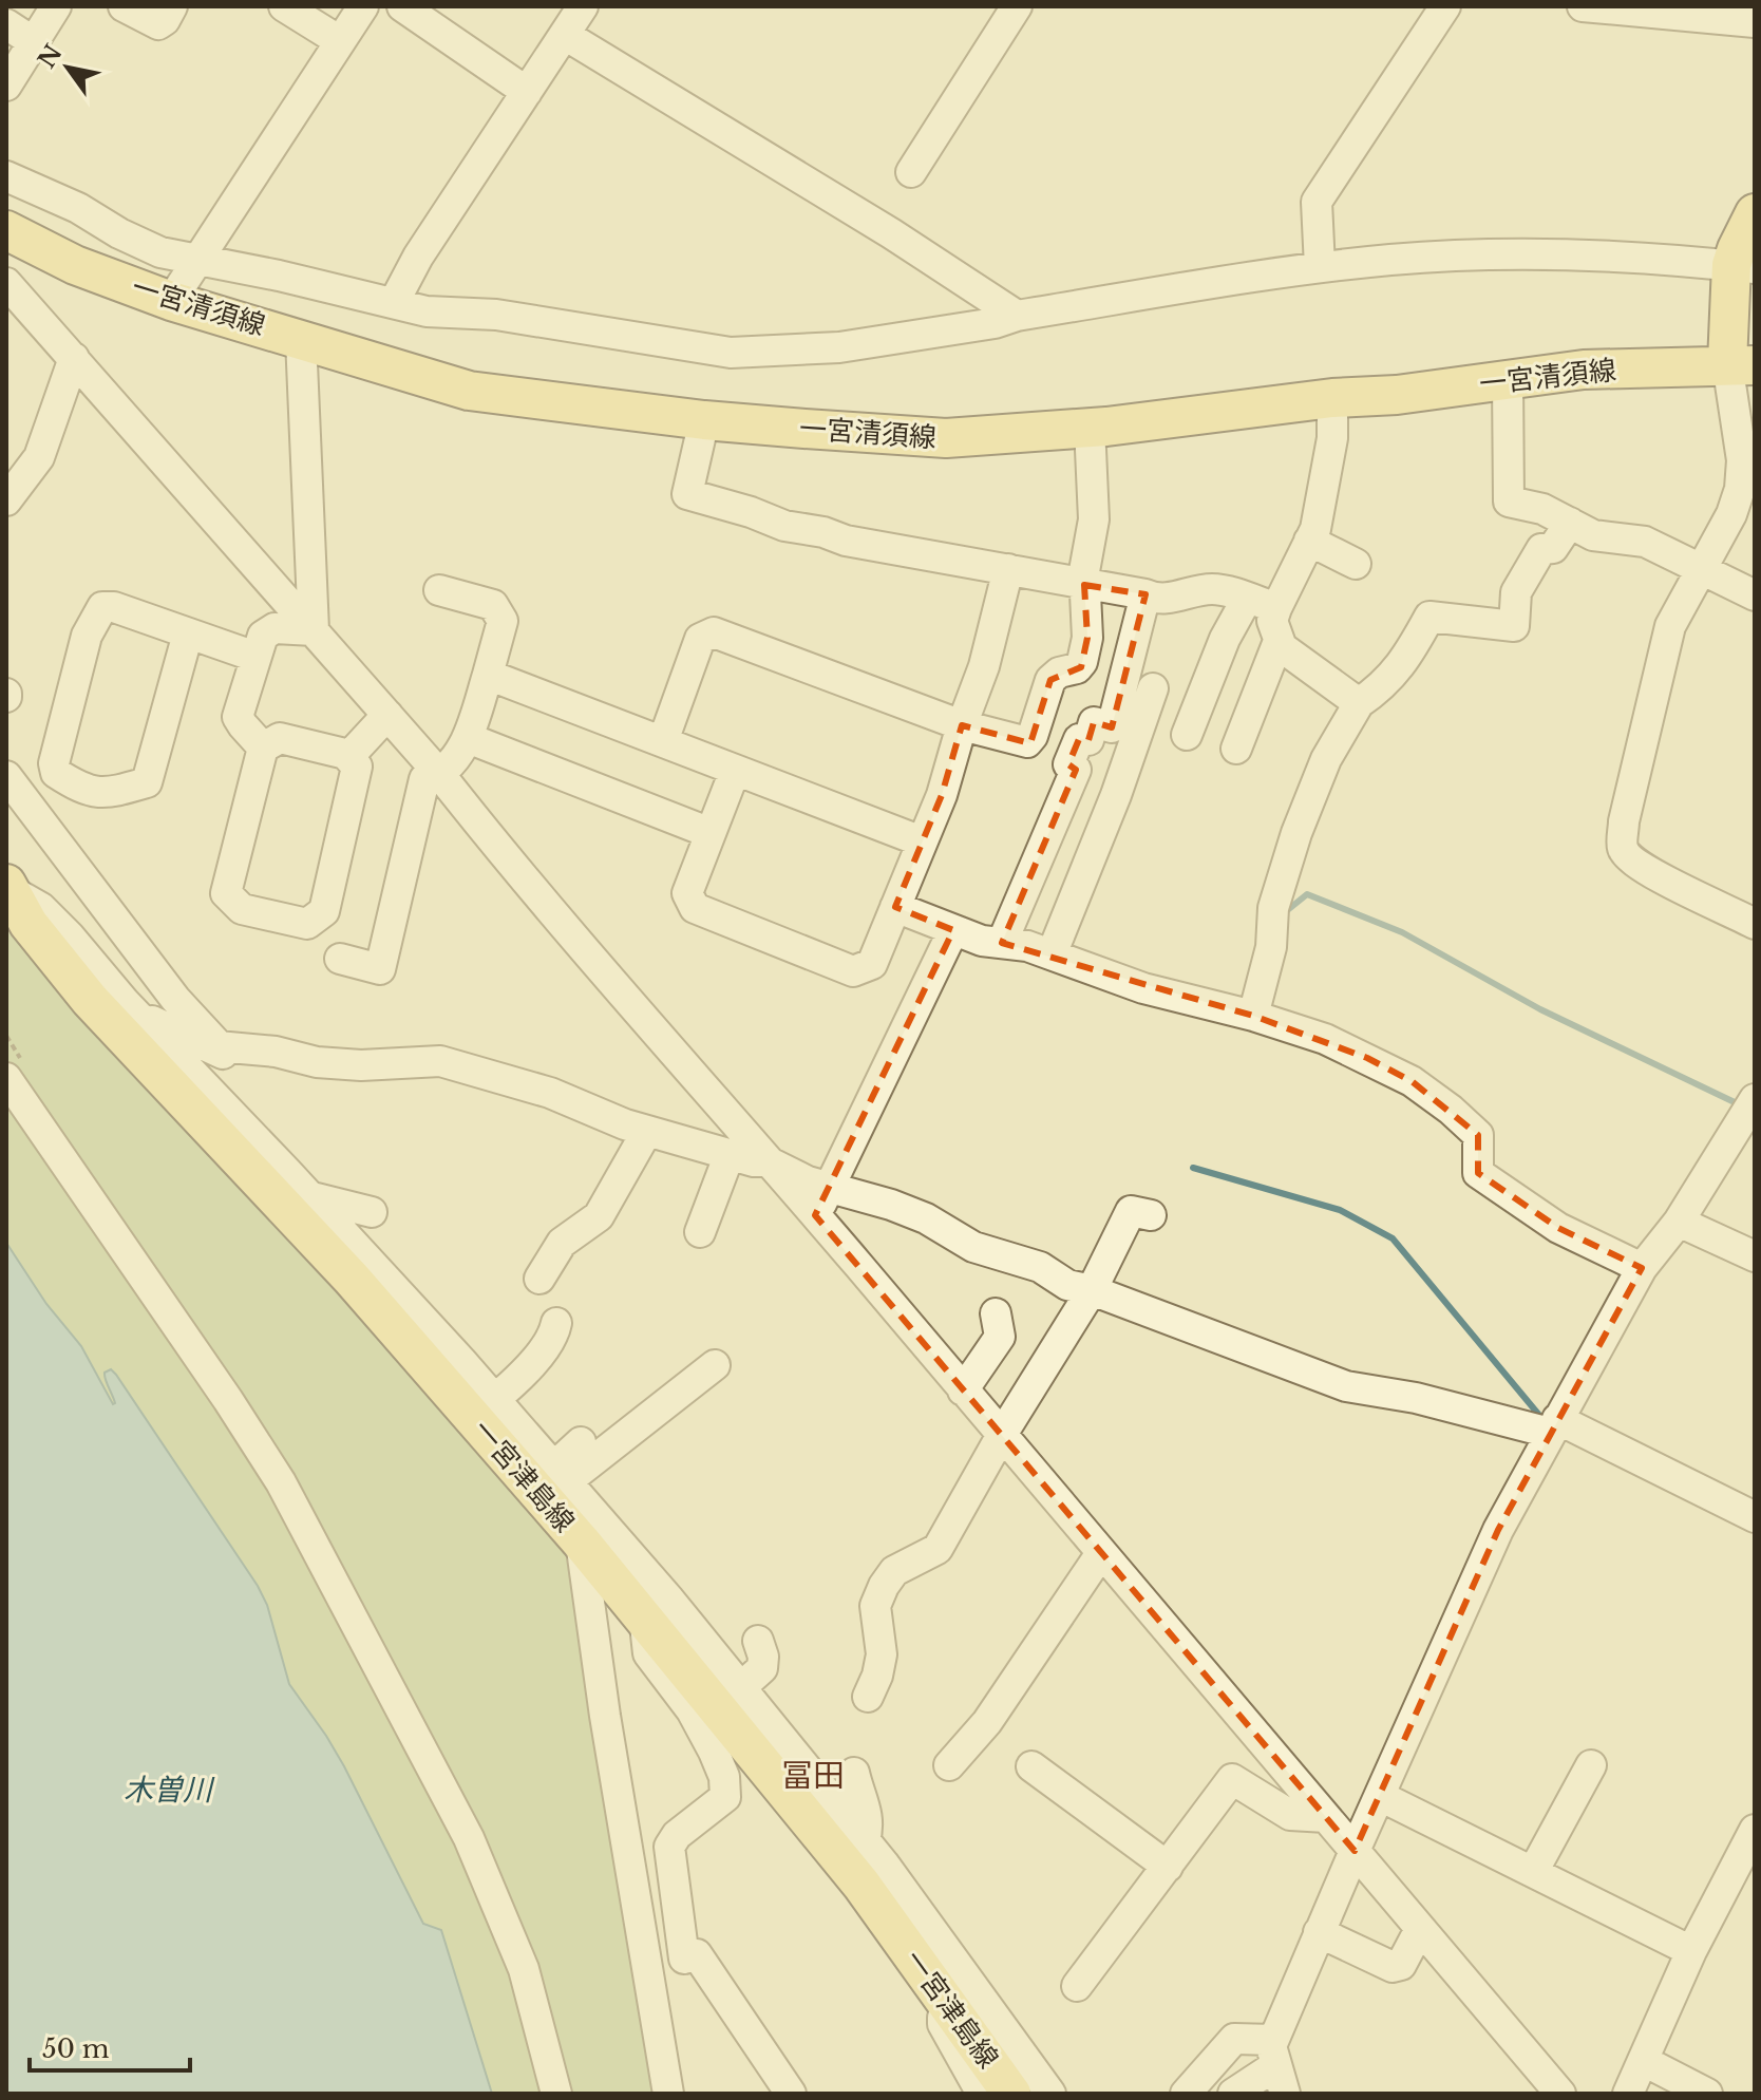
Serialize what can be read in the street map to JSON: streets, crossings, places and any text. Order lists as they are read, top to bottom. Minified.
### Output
{"streets":{"main road":["一宮清須線","一宮津島線"]},"districts":["冨田"],"water":["木曽川"],"scale_bar":"50 m","north":"top left"}
